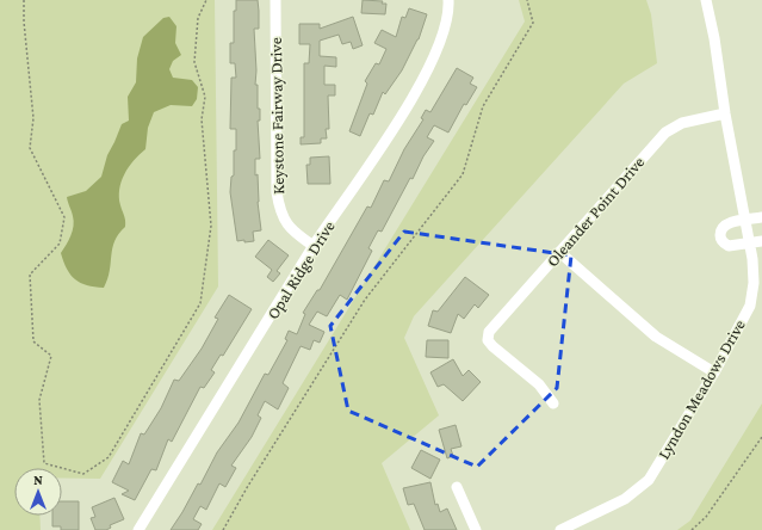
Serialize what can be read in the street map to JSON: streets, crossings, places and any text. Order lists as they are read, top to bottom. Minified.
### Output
{"streets":{"street":["Keystone Fairway Drive","Oleander Point Drive","Opal Ridge Drive","Lyndon Meadows Drive"]},"crossings":[["Keystone Fairway Drive","Opal Ridge Drive"],["Oleander Point Drive","Lyndon Meadows Drive"]],"north":"top"}
